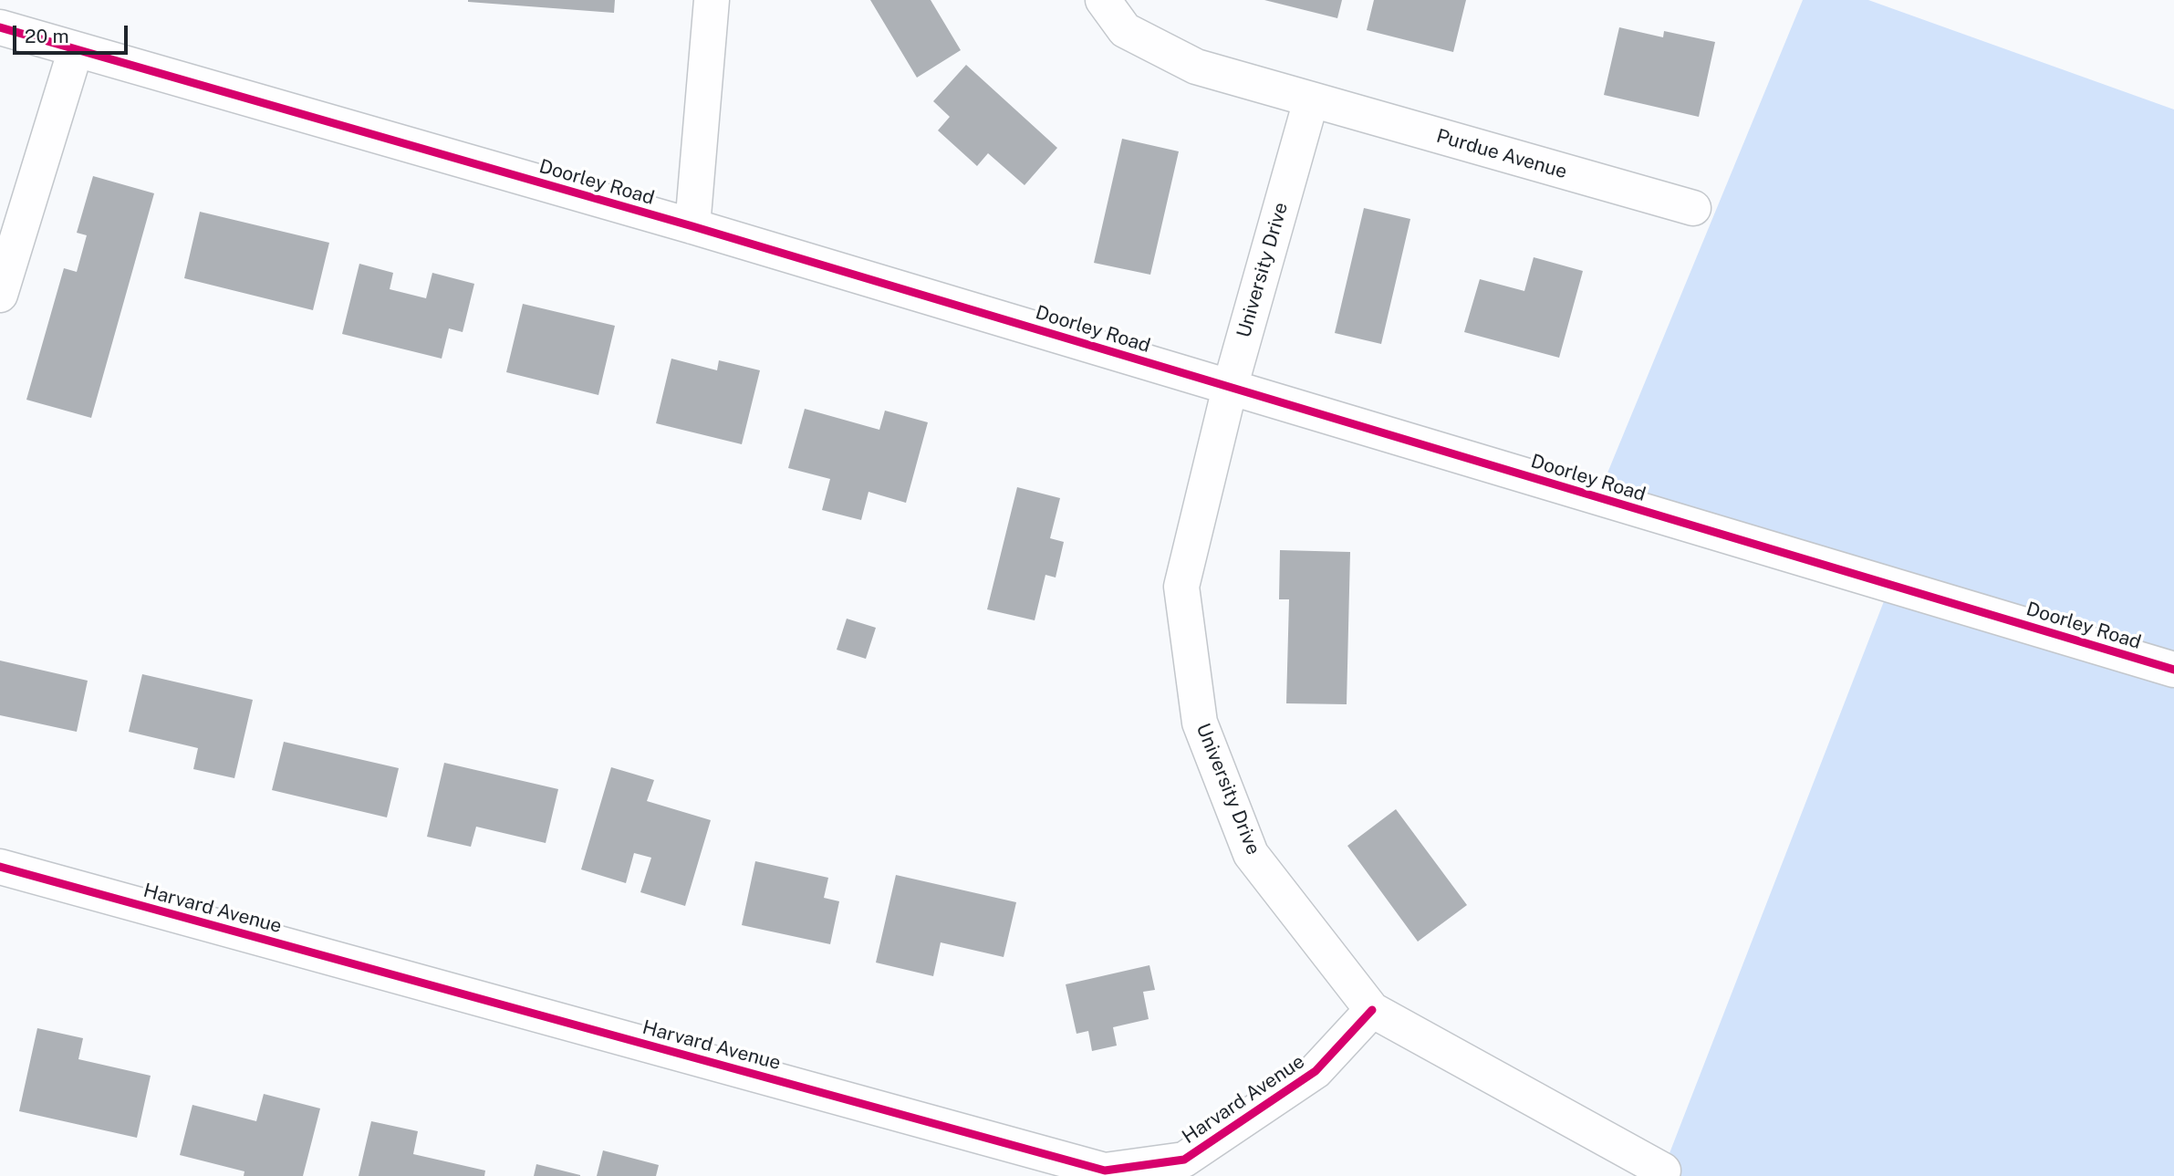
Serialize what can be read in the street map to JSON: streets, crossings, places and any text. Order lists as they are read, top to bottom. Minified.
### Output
{"streets":{"street":["Purdue Avenue","Doorley Road","University Drive","Harvard Avenue"]},"crossings":[["Purdue Avenue","University Drive"],["Doorley Road","University Drive"],["University Drive","Harvard Avenue"]],"scale_bar":"20 m"}
